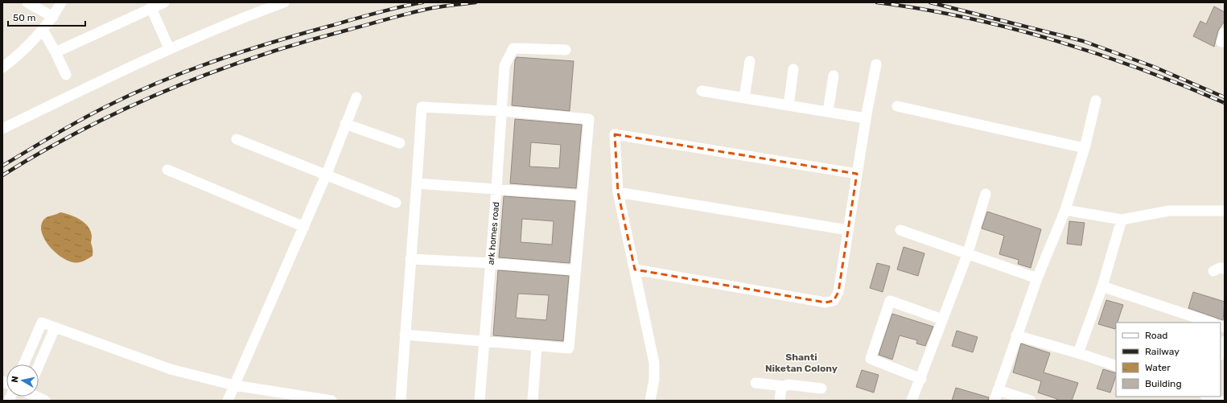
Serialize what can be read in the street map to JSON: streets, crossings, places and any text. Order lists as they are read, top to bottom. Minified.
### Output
{"streets":{"street":["ark homes road"]},"districts":["Shanti Niketan Colony"],"legend":["Road","Railway","Water","Building"],"scale_bar":"50 m","north":"left"}
